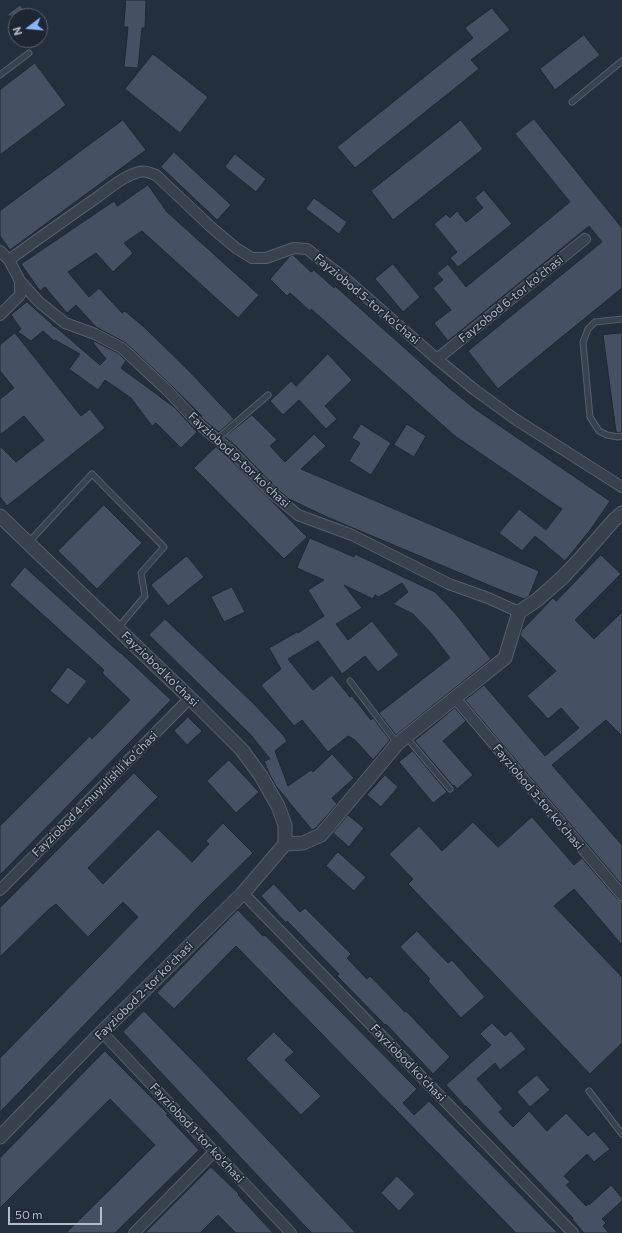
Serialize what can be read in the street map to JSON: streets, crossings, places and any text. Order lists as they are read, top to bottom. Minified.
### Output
{"streets":{"street":["Fayziobod 5-tor ko'chasi","Fayzobod 6-tor ko'chasi","Fayziobod 9-tor ko'chasi","Fayziobod ko'chasi","Fayziobod 4-muyulishli koʻchasi","Fayziobod 3-tor ko'chasi","Fayziobod 2-tor ko'chasi","Fayziobod 1-tor ko'chasi"]},"crossings":[["Fayziobod 5-tor ko'chasi","Fayzobod 6-tor ko'chasi"],["Fayziobod 5-tor ko'chasi","Fayziobod 9-tor ko'chasi"],["Fayziobod ko'chasi","Fayziobod 4-muyulishli koʻchasi"],["Fayziobod ko'chasi","Fayziobod 2-tor ko'chasi"],["Fayziobod 2-tor ko'chasi","Fayziobod 1-tor ko'chasi"]],"scale_bar":"50 m","north":"left"}
